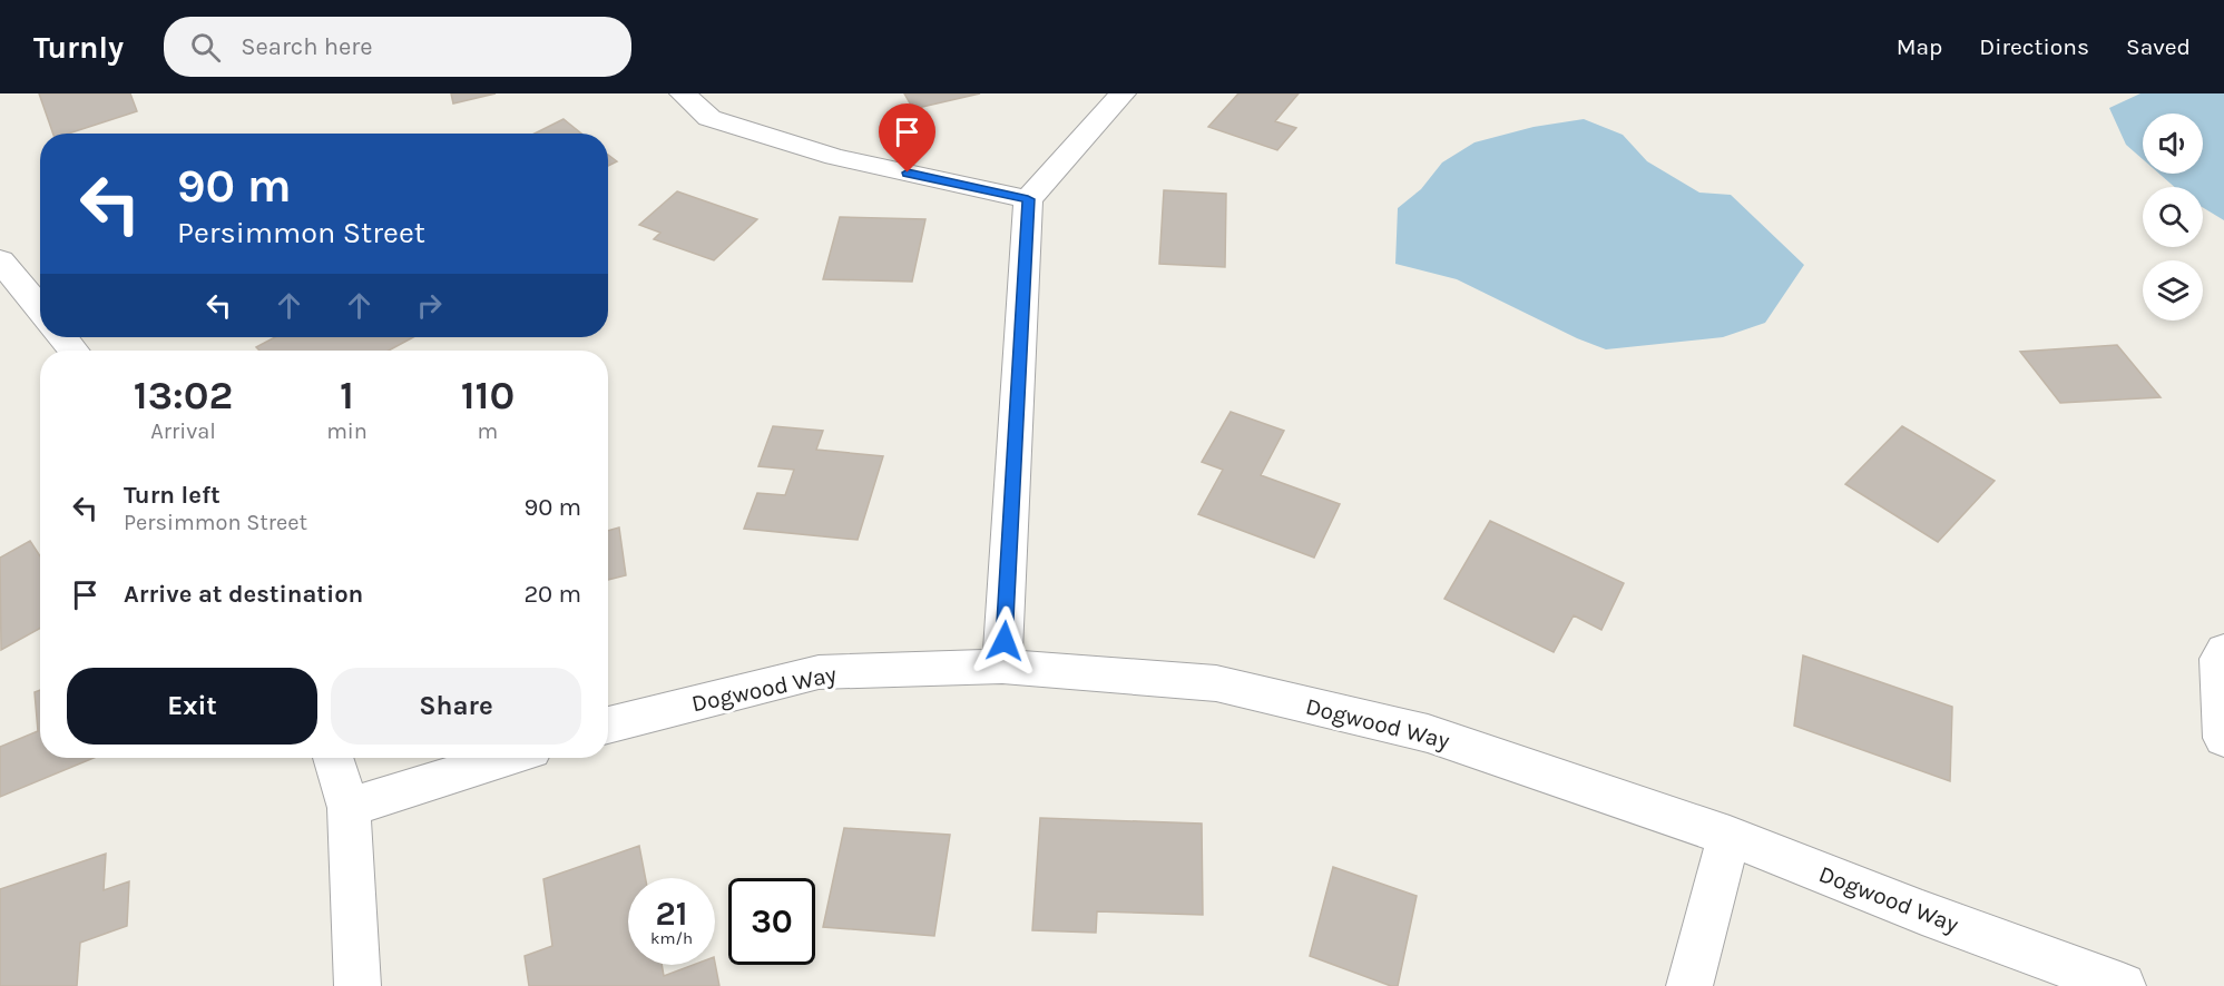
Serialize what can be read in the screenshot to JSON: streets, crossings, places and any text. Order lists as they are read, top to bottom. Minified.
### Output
{"streets":{"street":["Dogwood Way"]},"page":{"header":"Turnly","search":"Search here","nav":["Map","Directions","Saved"],"turn":["90 m","Persimmon Street"],"eta":["13:02","Arrival","1","min","110","m"],"list":[{"name":"Turn left","note":"Persimmon Street","value":"90 m"},{"name":"Arrive at destination","value":"20 m"}],"buttons":["Exit","Share"],"speed":"21 km/h","limit":"30"}}
